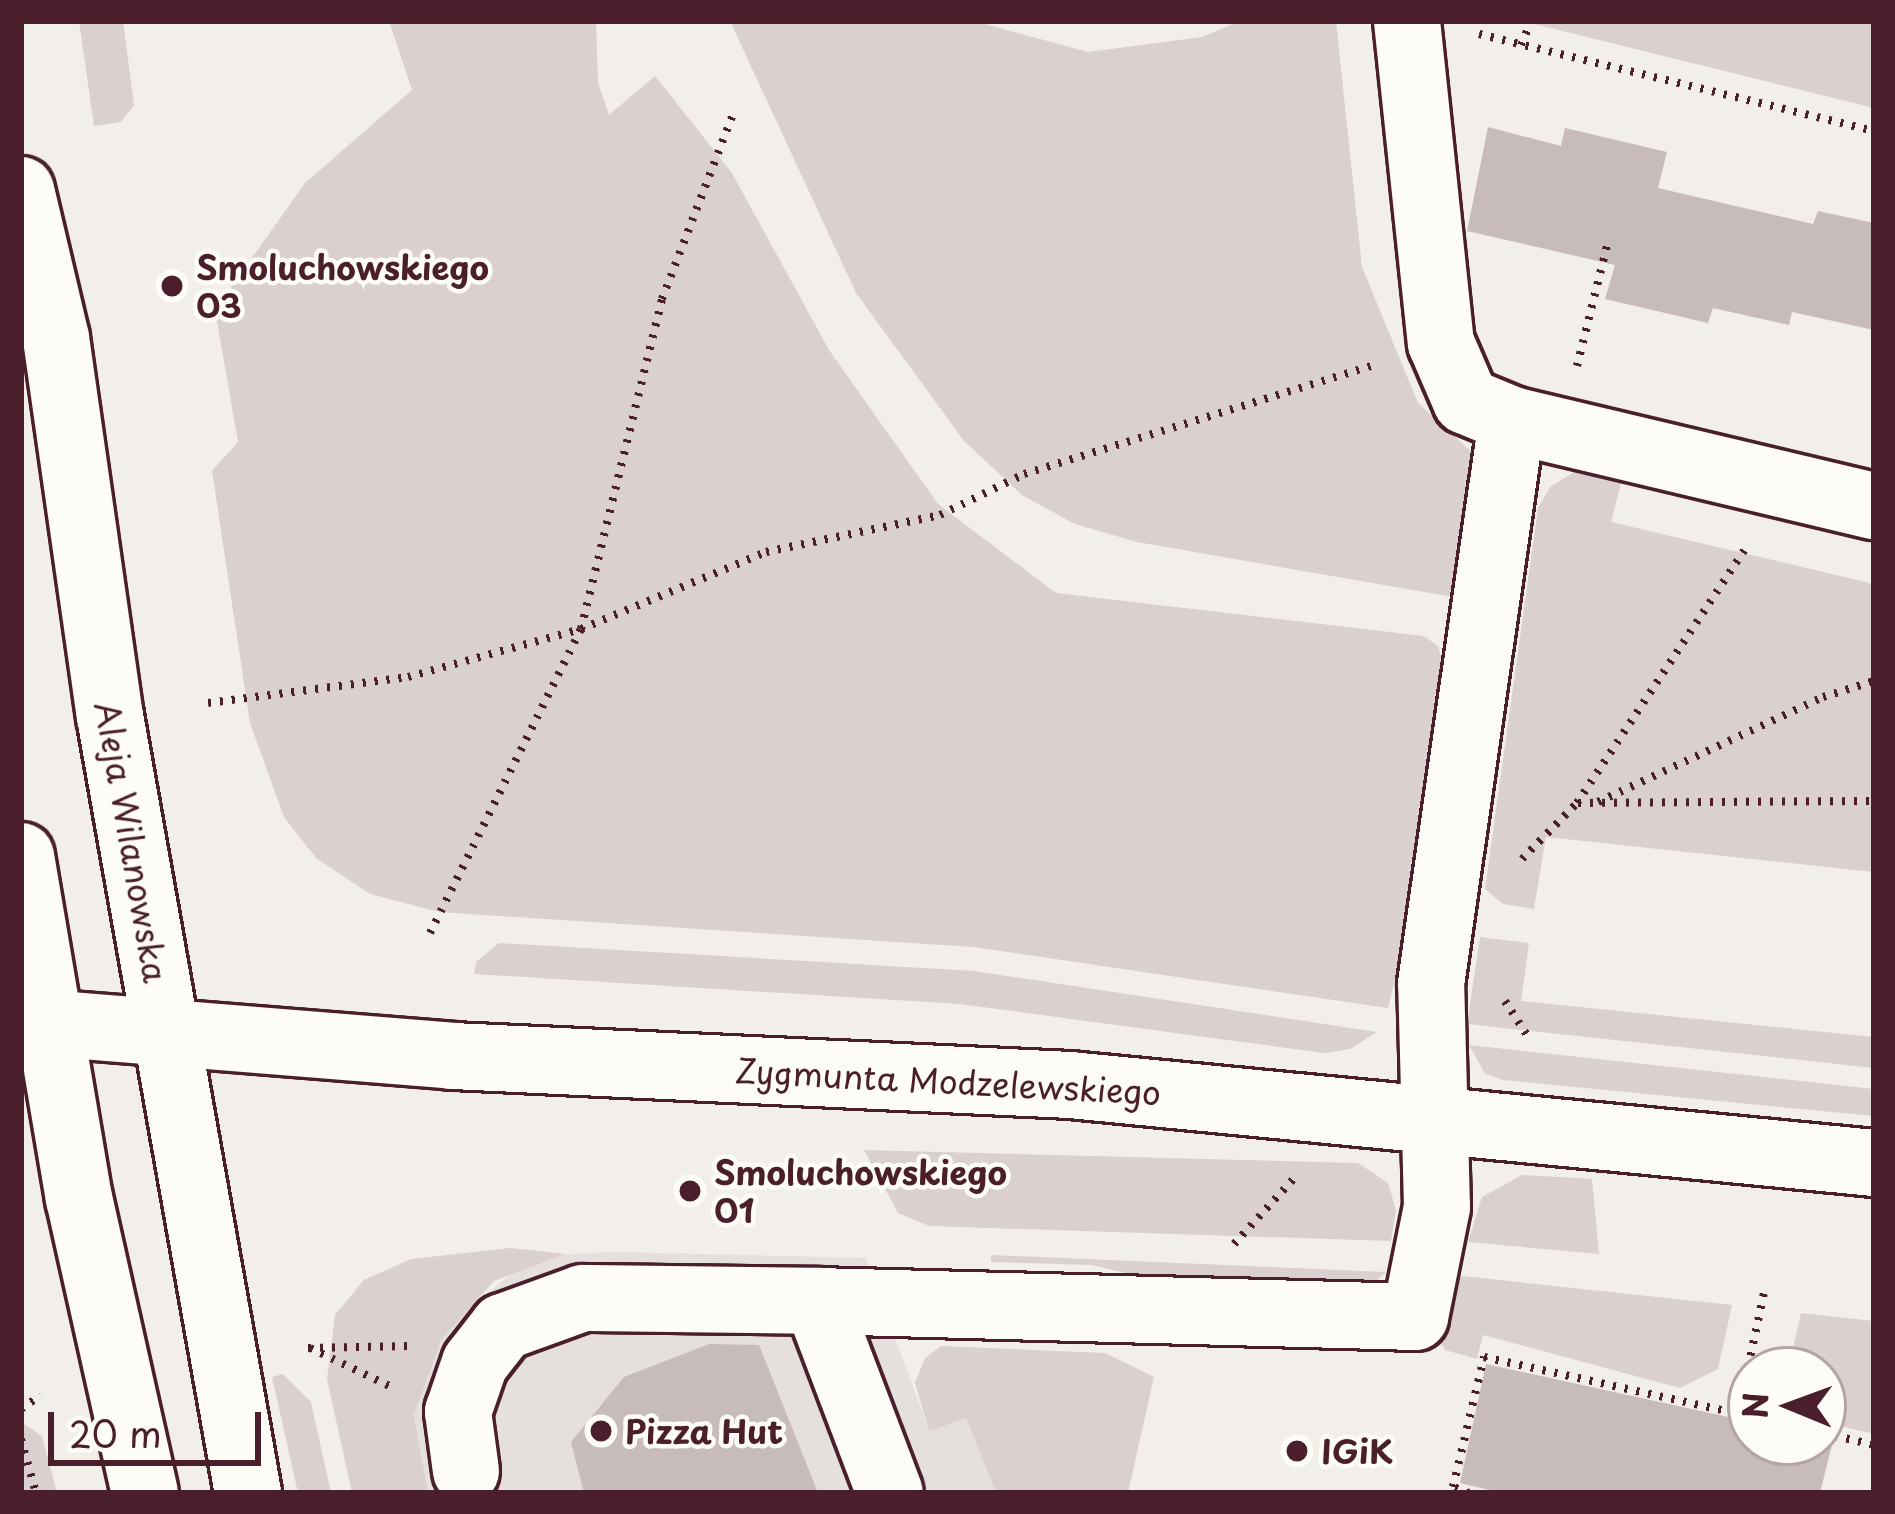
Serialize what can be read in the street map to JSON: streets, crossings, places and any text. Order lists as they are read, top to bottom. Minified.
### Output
{"streets":{"street":["Aleja Wilanowska","Zygmunta Modzelewskiego"]},"crossings":[["Aleja Wilanowska","Zygmunta Modzelewskiego"]],"places":["Smoluchowskiego 03","Smoluchowskiego 01","Pizza Hut","IGiK"],"scale_bar":"20 m","north":"left"}
